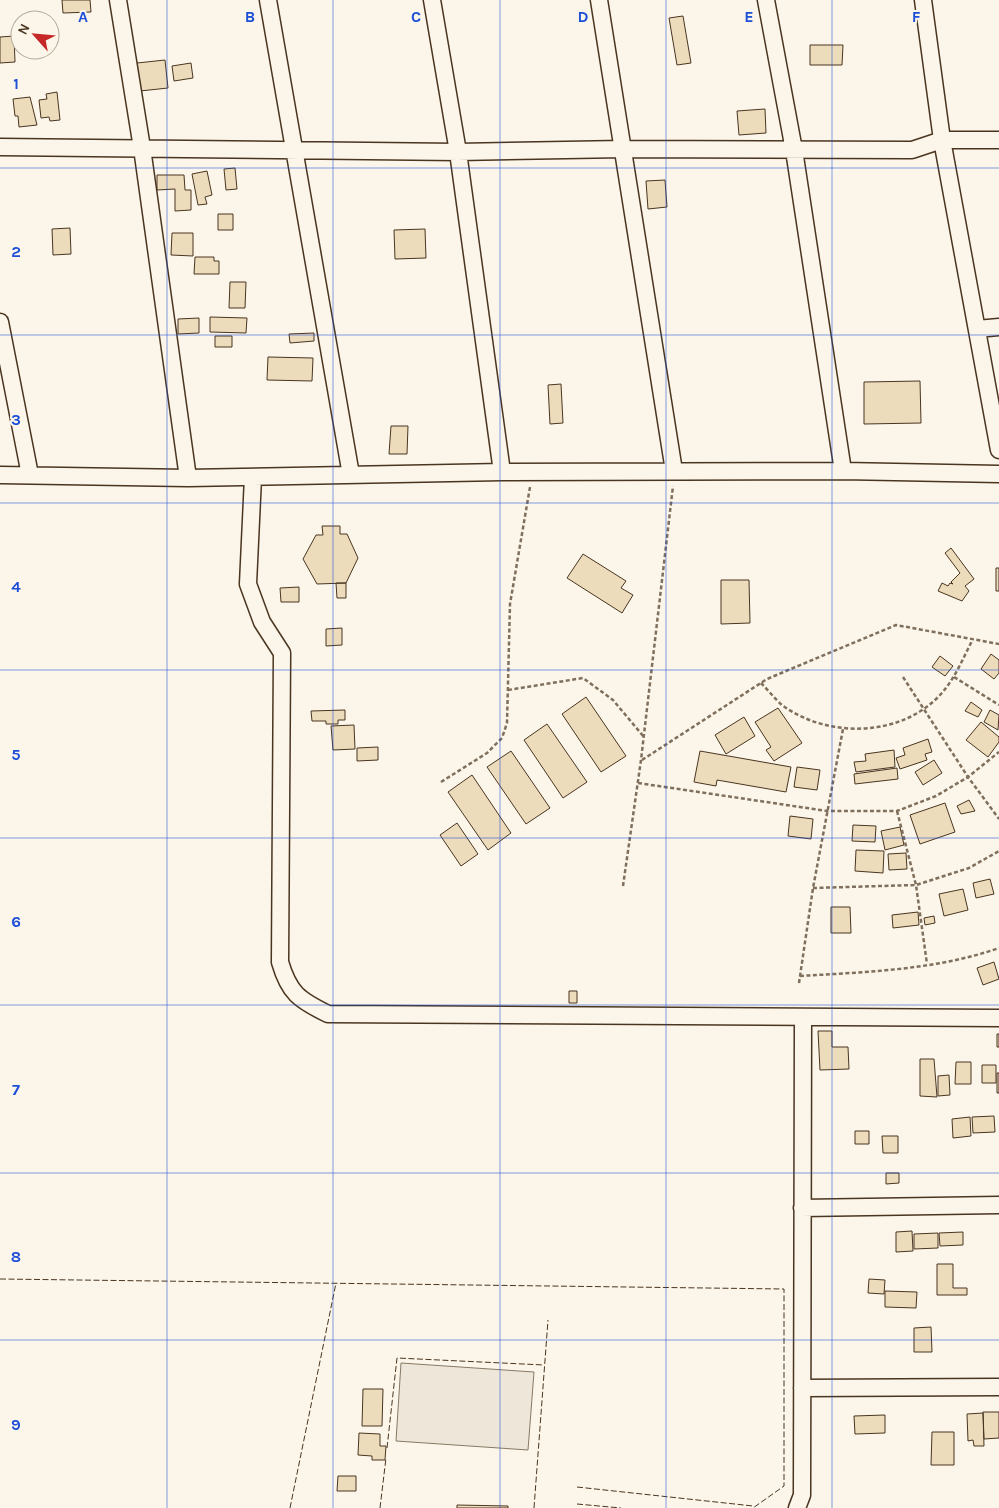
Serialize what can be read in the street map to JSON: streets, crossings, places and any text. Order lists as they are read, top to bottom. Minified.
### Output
{"north":"top left","grid":{"columns":["A","B","C","D","E","F"],"rows":["1","2","3","4","5","6","7","8","9"]}}
